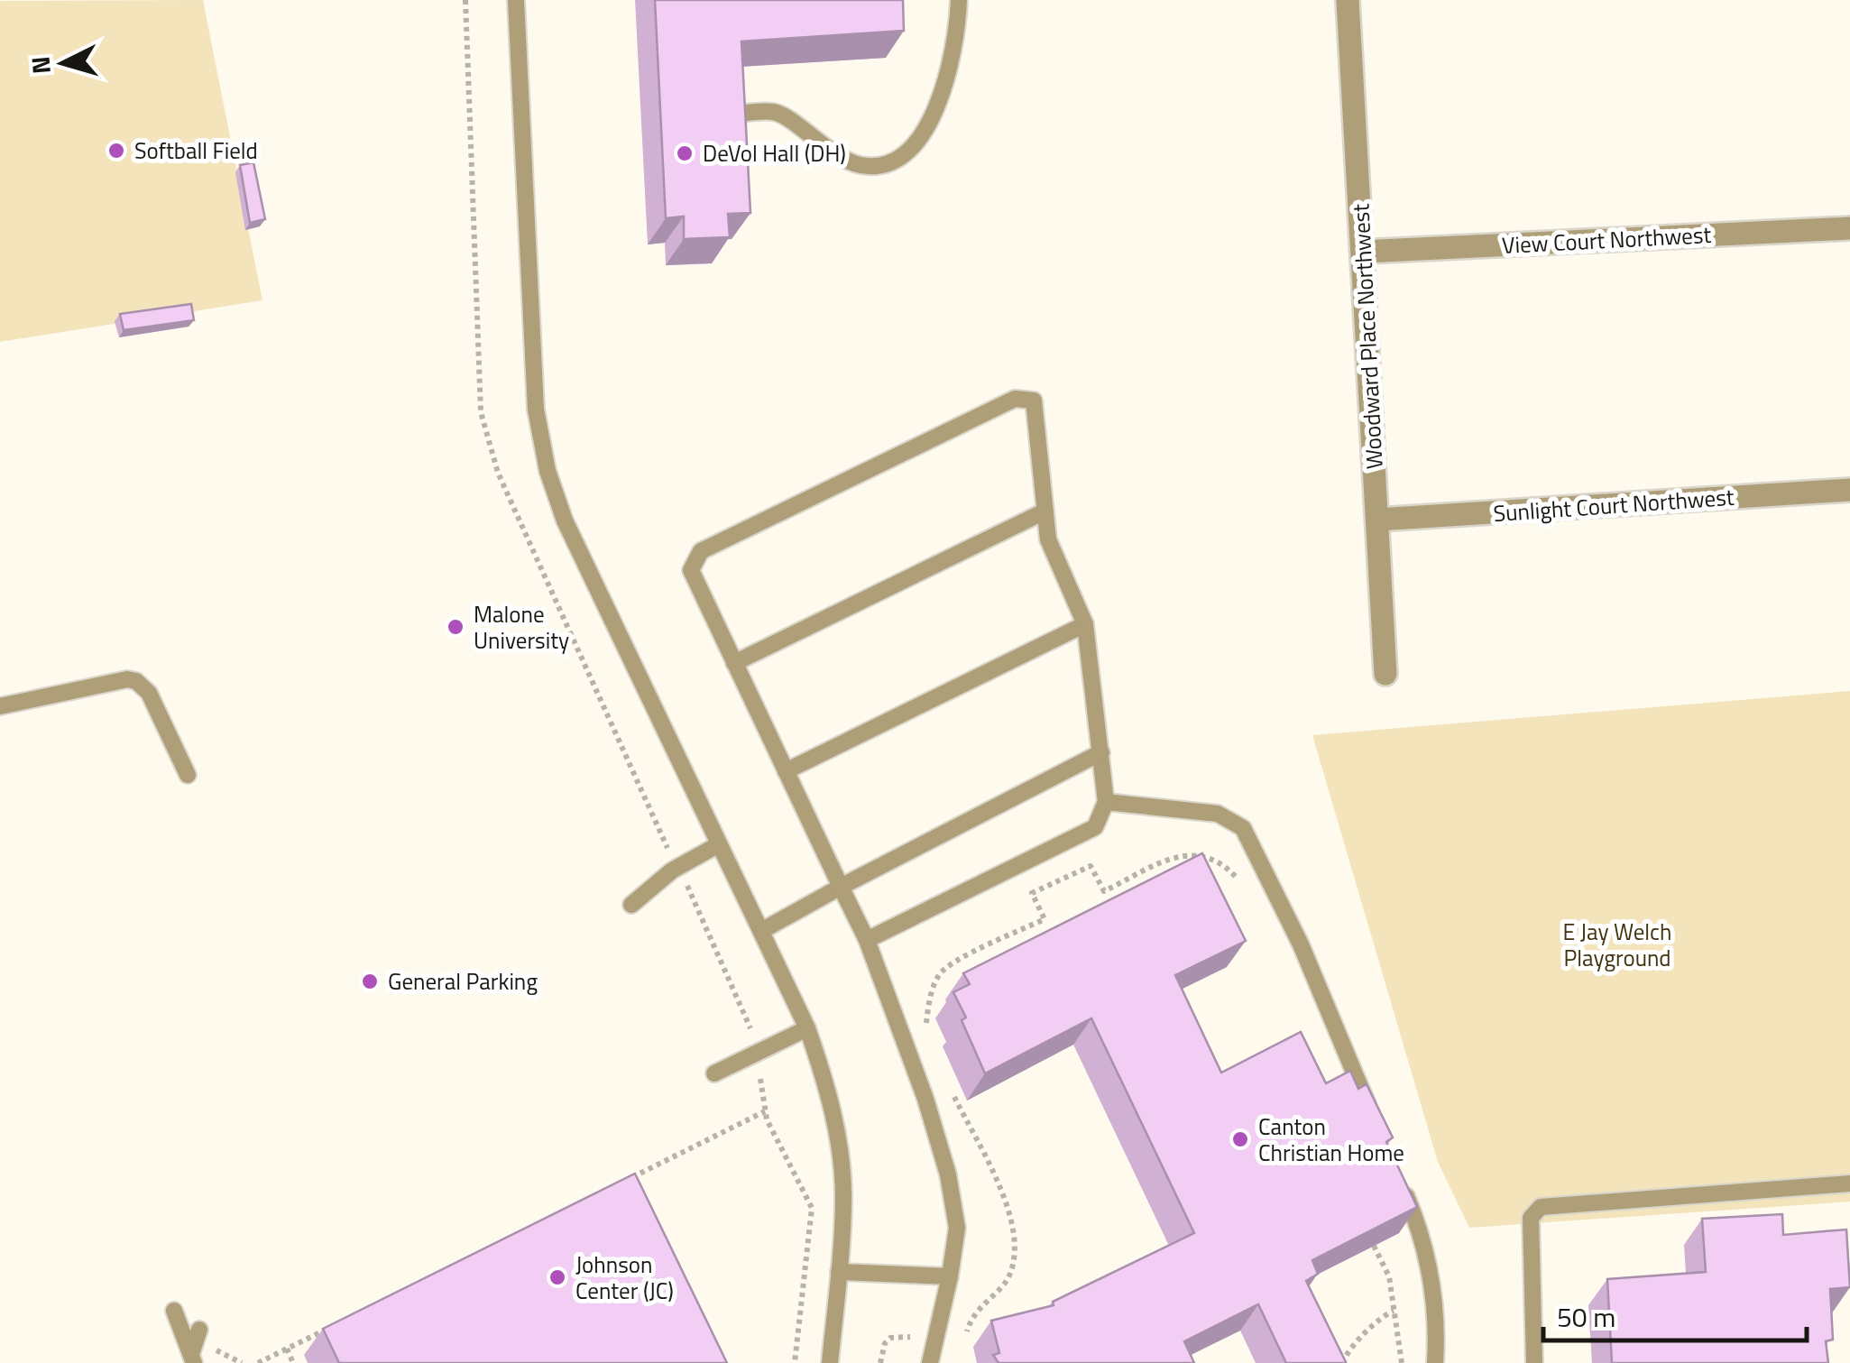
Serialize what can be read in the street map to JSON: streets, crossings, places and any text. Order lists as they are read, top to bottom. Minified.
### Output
{"streets":{"street":["View Court Northwest","Woodward Place Northwest","Sunlight Court Northwest"]},"crossings":[["View Court Northwest","Woodward Place Northwest"],["Woodward Place Northwest","Sunlight Court Northwest"]],"parks":["E Jay Welch Playground"],"places":["Softball Field","DeVol Hall (DH)","Malone University","General Parking","Canton Christian Home","Johnson Center (JC)"],"scale_bar":"50 m","north":"left"}
